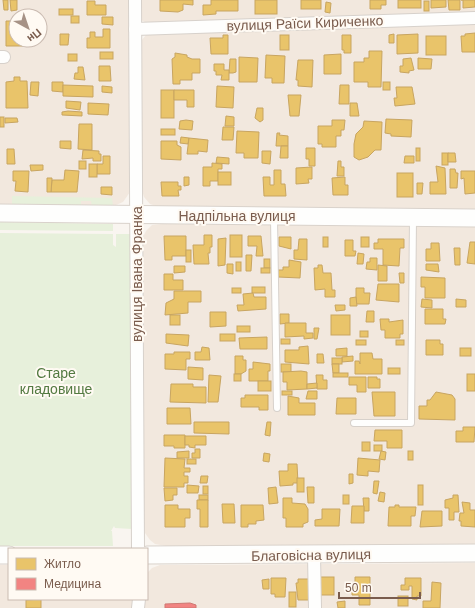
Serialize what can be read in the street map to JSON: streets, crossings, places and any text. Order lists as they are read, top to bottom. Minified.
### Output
{"streets":{"main road":["Надпільна вулиця","Благовісна вулиця"],"street":["вулиця Раїси Кириченко","вулиця Івана Франка"]},"crossings":[["вулиця Раїси Кириченко","вулиця Івана Франка"],["Надпільна вулиця","вулиця Івана Франка"]],"parks":["Старе кладовище"],"legend":["Житло","Медицина"],"scale_bar":"50 m","north":"bottom right"}
